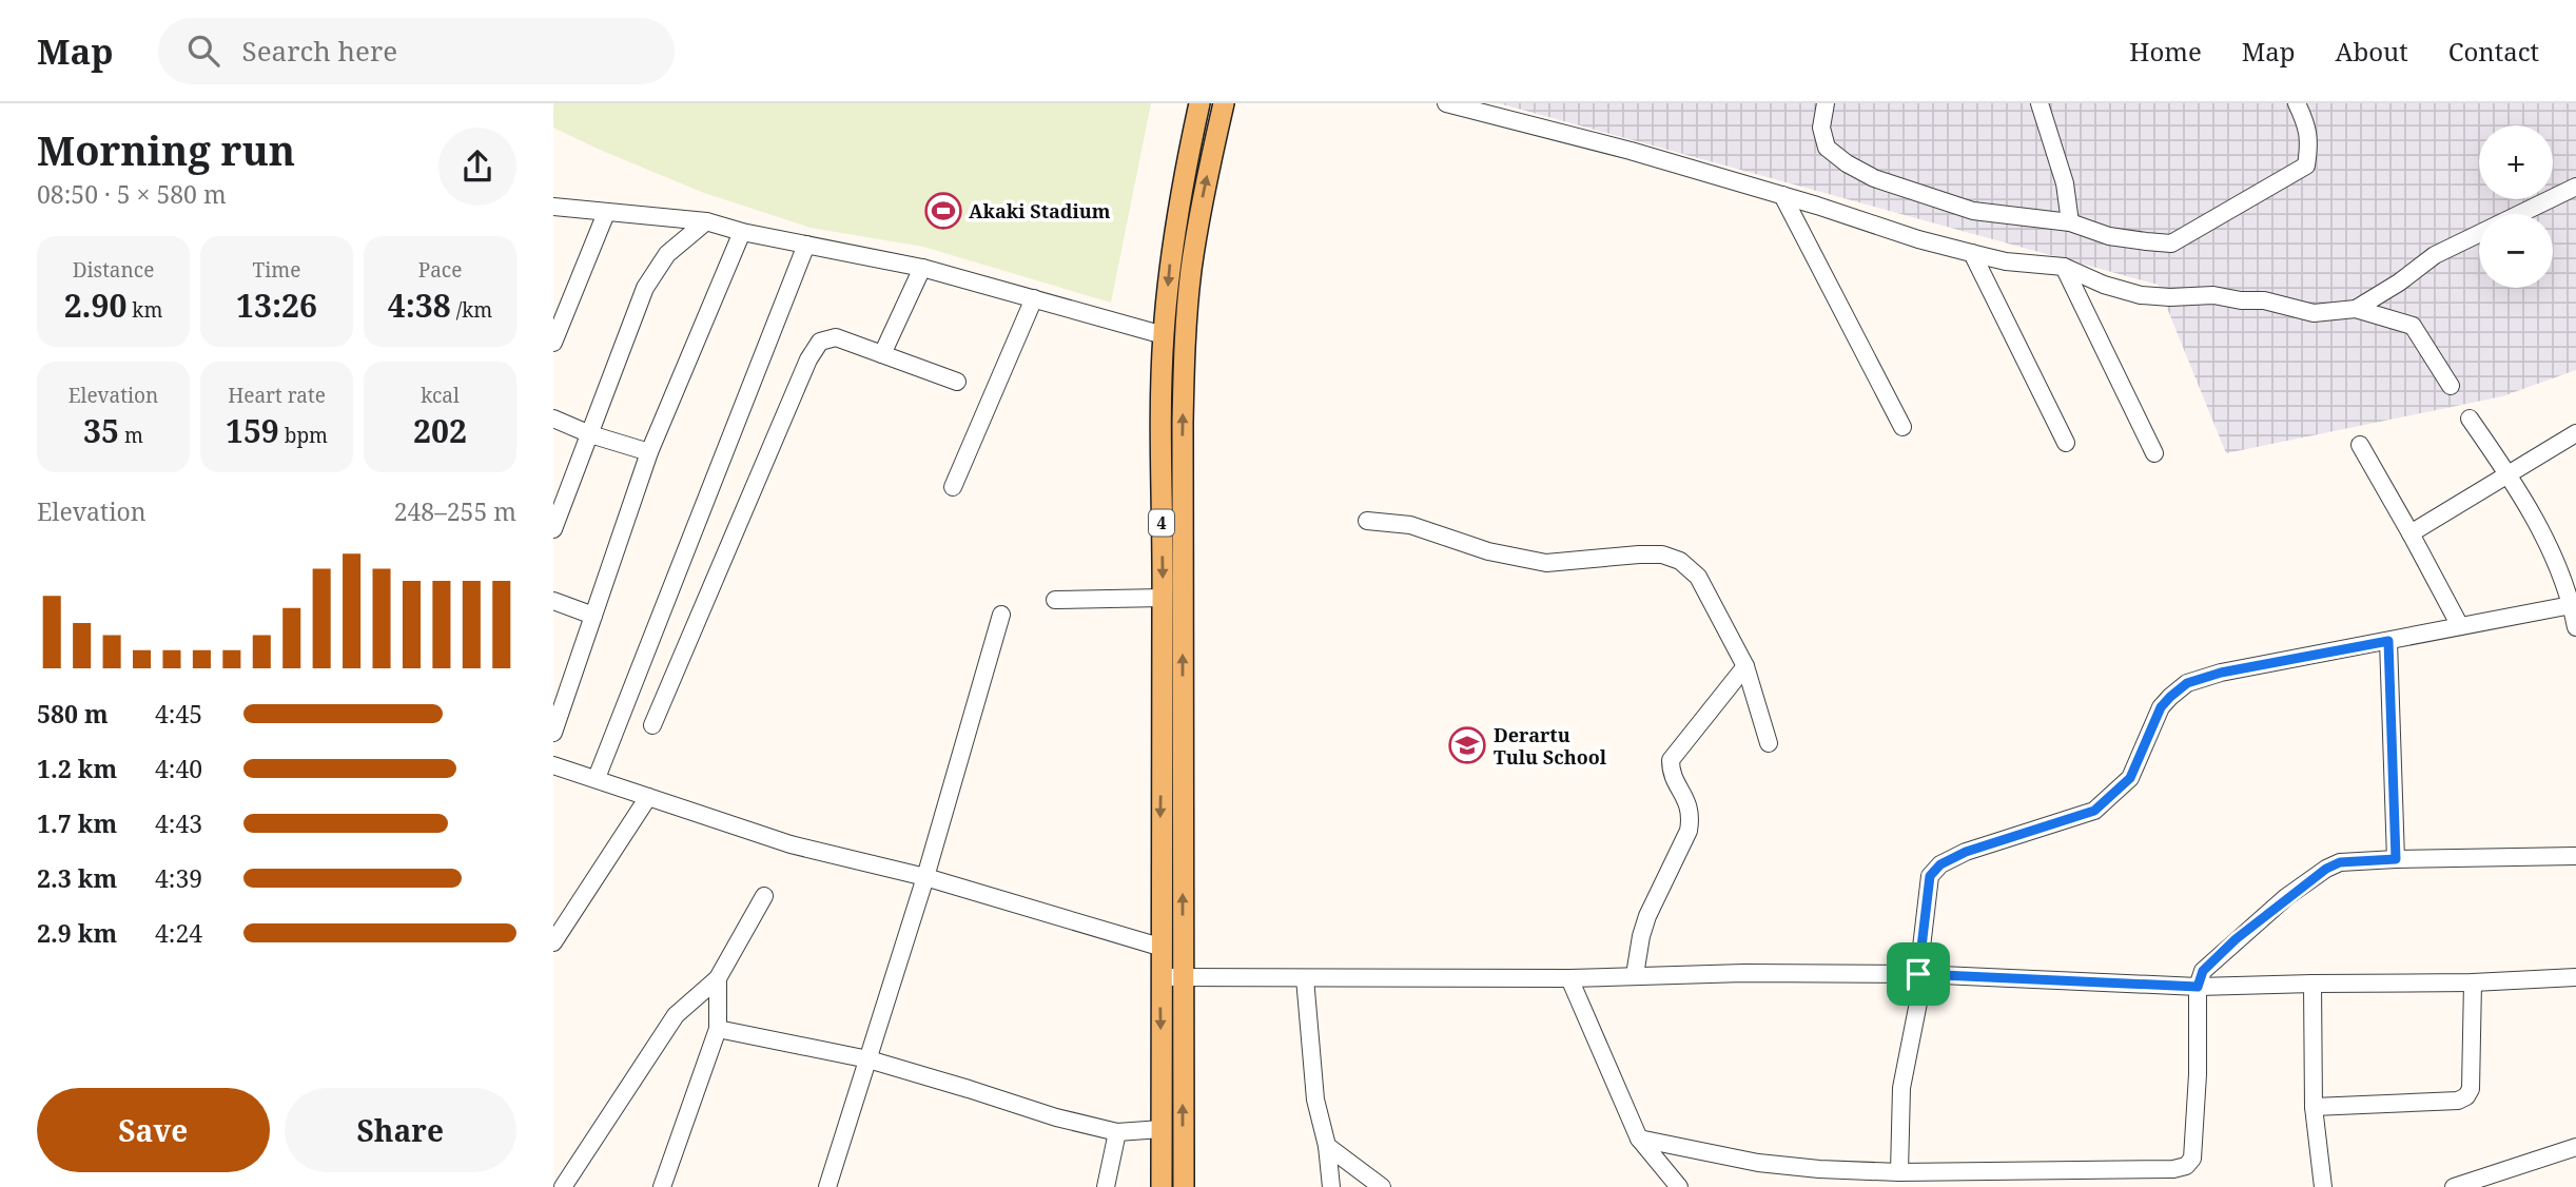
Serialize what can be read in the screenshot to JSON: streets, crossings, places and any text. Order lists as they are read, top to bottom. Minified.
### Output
{"streets":{"main road":["4"]},"places":{"sports":["Akaki Stadium"],"school or university":["Derartu Tulu School"]},"page":{"header":"Map","search":"Search here","nav":["Home","Map","About","Contact"],"heading":["Morning run","08:50 · 5 × 580 m"],"map_buttons":["+","−"],"stats":[["Distance","2.90 km"],["Time","13:26"],["Pace","4:38 /km"],["Elevation","35 m"],["Heart rate","159 bpm"],["kcal","202"]],"chart":["Elevation","248–255 m"],"list":[{"name":"580 m","note":"4:45"},{"name":"1.2 km","note":"4:40"},{"name":"1.7 km","note":"4:43"},{"name":"2.3 km","note":"4:39"},{"name":"2.9 km","note":"4:24"}],"buttons":["Save","Share"]}}
